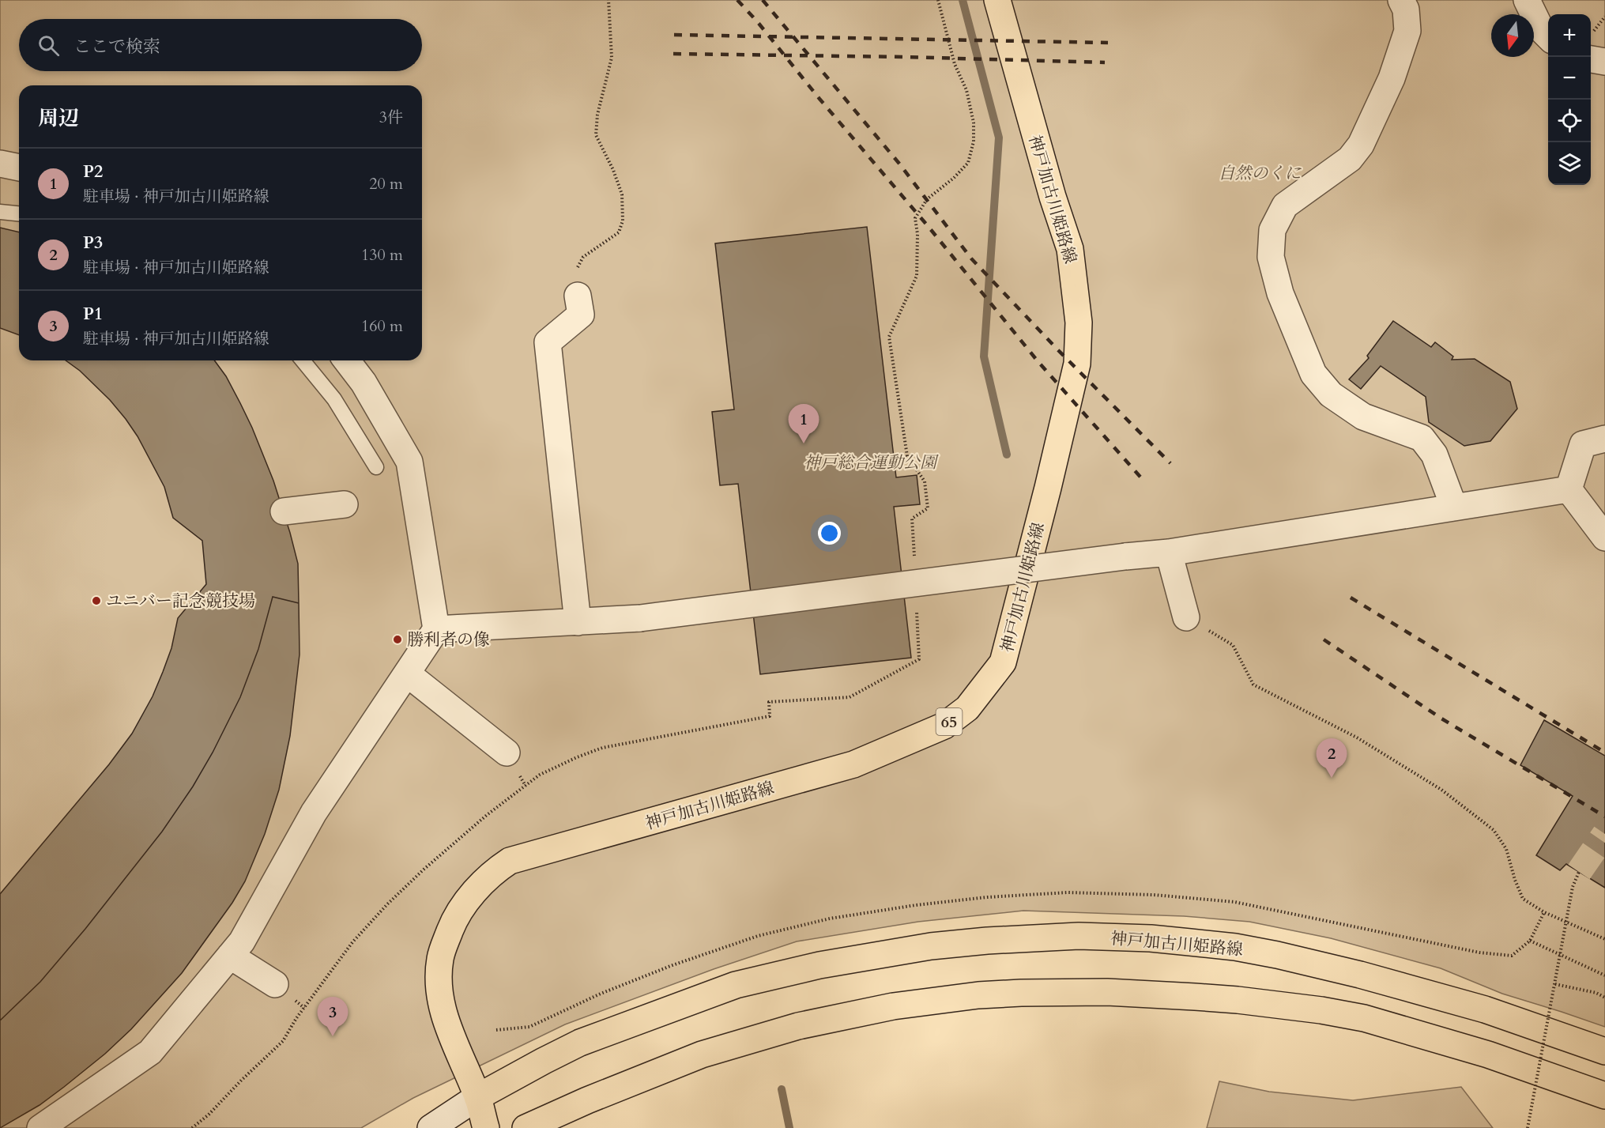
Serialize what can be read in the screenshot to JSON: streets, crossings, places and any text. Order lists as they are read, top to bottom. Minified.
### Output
{"streets":{"main road":["神戸加古川姫路線","65"]},"parks":["自然のくに","神戸総合運動公園"],"places":["ユニバー記念競技場","勝利者の像"],"north":"bottom","page":{"map_buttons":["+","−"],"search":"ここで検索","heading":["周辺","3件"],"list":[{"mark":"1","name":"P2","note":"駐車場 · 神戸加古川姫路線","value":"20 m"},{"mark":"2","name":"P3","note":"駐車場 · 神戸加古川姫路線","value":"130 m"},{"mark":"3","name":"P1","note":"駐車場 · 神戸加古川姫路線","value":"160 m"}],"pins":["1","2","3"]}}
